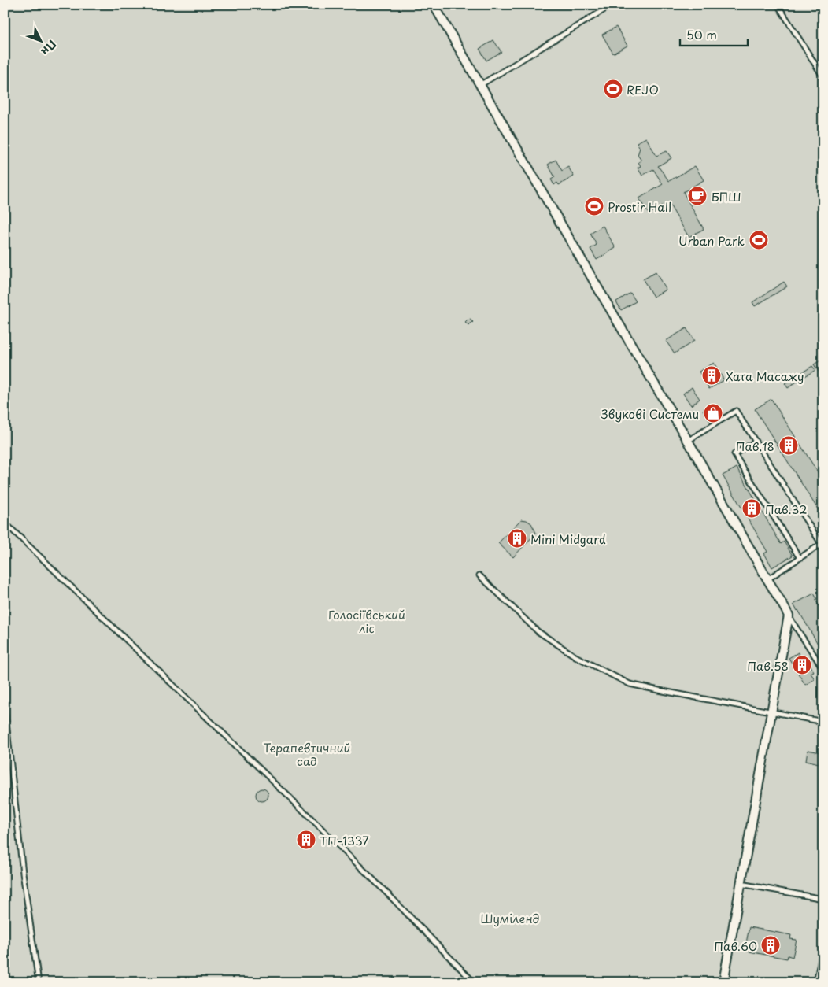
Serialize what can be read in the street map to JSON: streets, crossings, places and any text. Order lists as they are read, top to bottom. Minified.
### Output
{"parks":["Голосіївський ліс","Терапевтичний сад","Шуміленд"],"places":{"sports":["REJO","Prostir Hall","Urban Park"],"cafe":["БПШ"],"building":["Хата Масажу","Пав.18","Пав.32","Mini Midgard","Пав.58","ТП-1337","Пав.60"],"shop":["Звукові Системи"]},"scale_bar":"50 m","north":"bottom right"}
